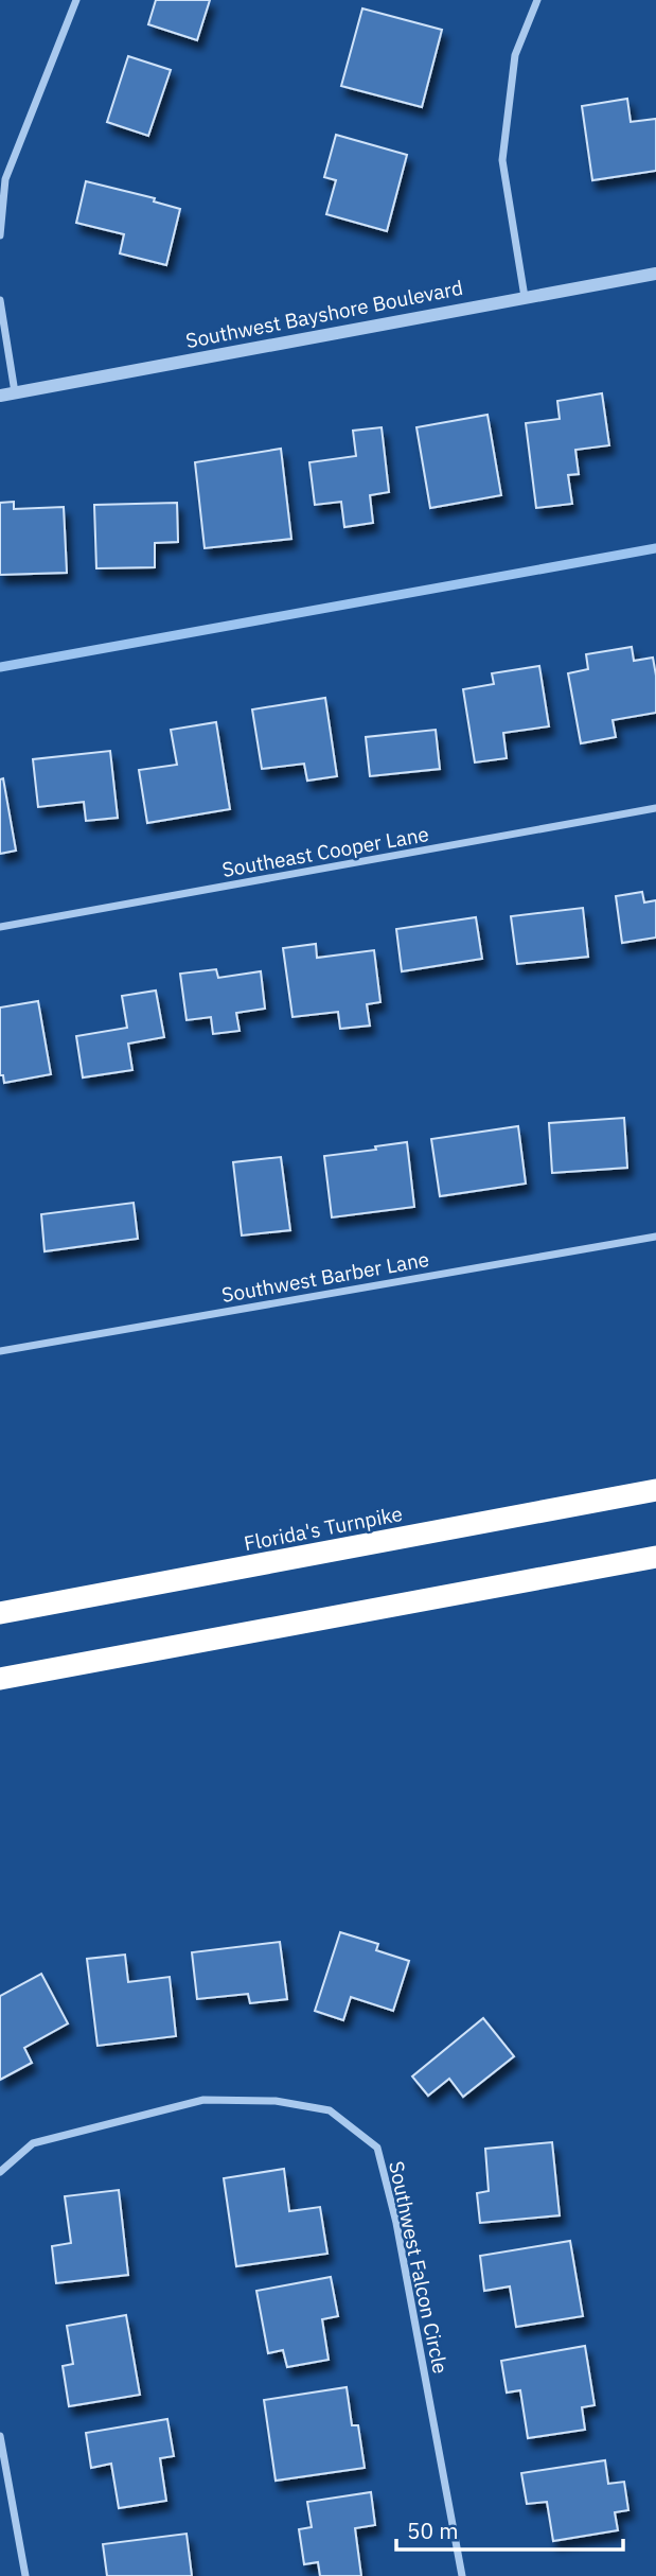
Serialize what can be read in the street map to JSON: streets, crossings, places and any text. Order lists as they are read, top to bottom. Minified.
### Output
{"streets":{"highway":["Florida's Turnpike"],"street":["Southwest Bayshore Boulevard","Southeast Cooper Lane","Southwest Barber Lane","Southwest Falcon Circle"]},"scale_bar":"50 m"}
